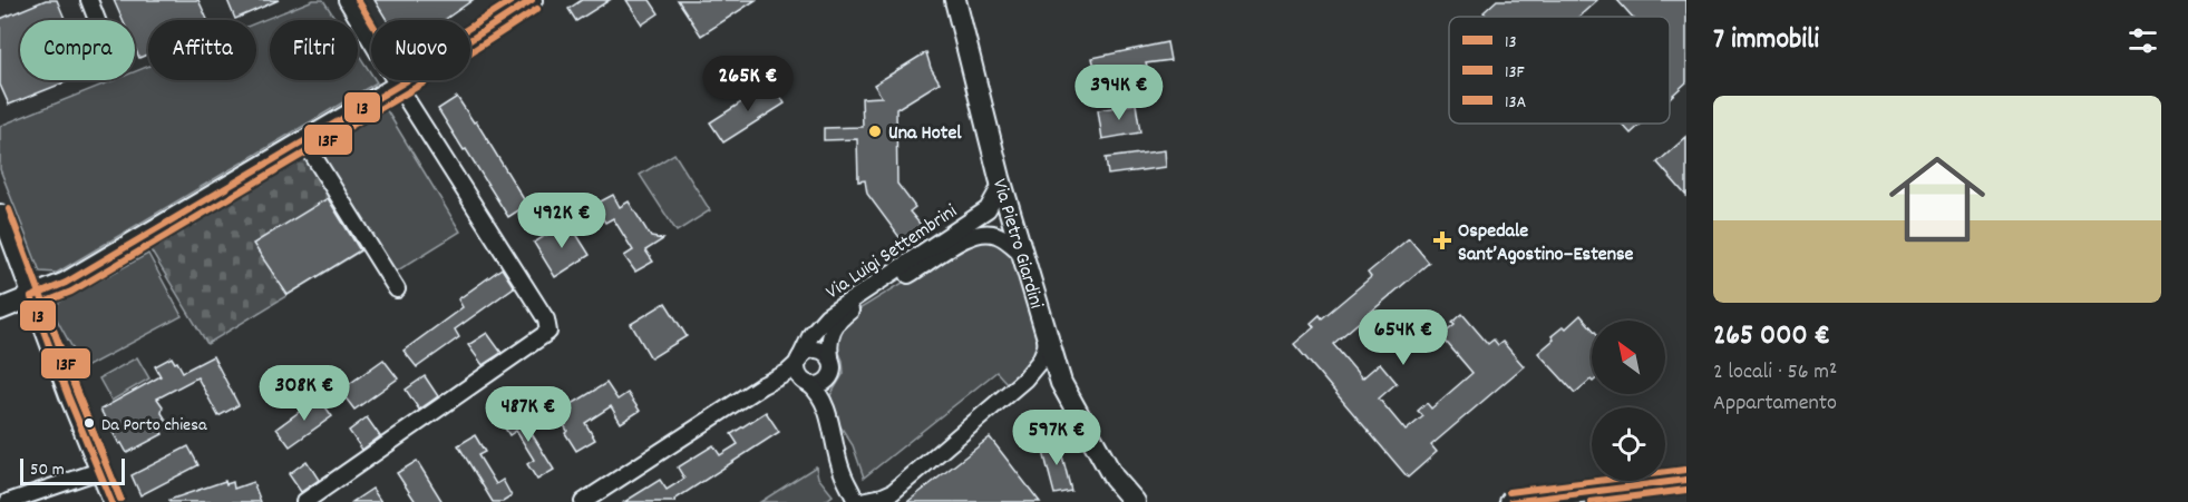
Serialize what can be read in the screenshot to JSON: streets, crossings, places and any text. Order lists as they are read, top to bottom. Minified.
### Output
{"streets":{"main road":["Via Pietro Giardini"],"street":["Via Luigi Settembrini"]},"crossings":[["Via Pietro Giardini","Via Luigi Settembrini"]],"places":{"other":["Una Hotel","Da Porto chiesa"],"health":["Ospedale Sant’Agostino–Estense"]},"lines":["transit line 13","transit line 13A","transit line 13F"],"legend":["13","13F","13A"],"scale_bar":"50 m","north":"top left","page":{"heading":"7 immobili","chip":["Compra","Affitta","Filtri","Nuovo"],"price":["265K €","394K €","492K €","654K €","308K €","487K €","597K €"],"list":[{"name":"265 000 €","note":"2 locali · 56 m² · Appartamento"}],"scale":"50 m"}}
